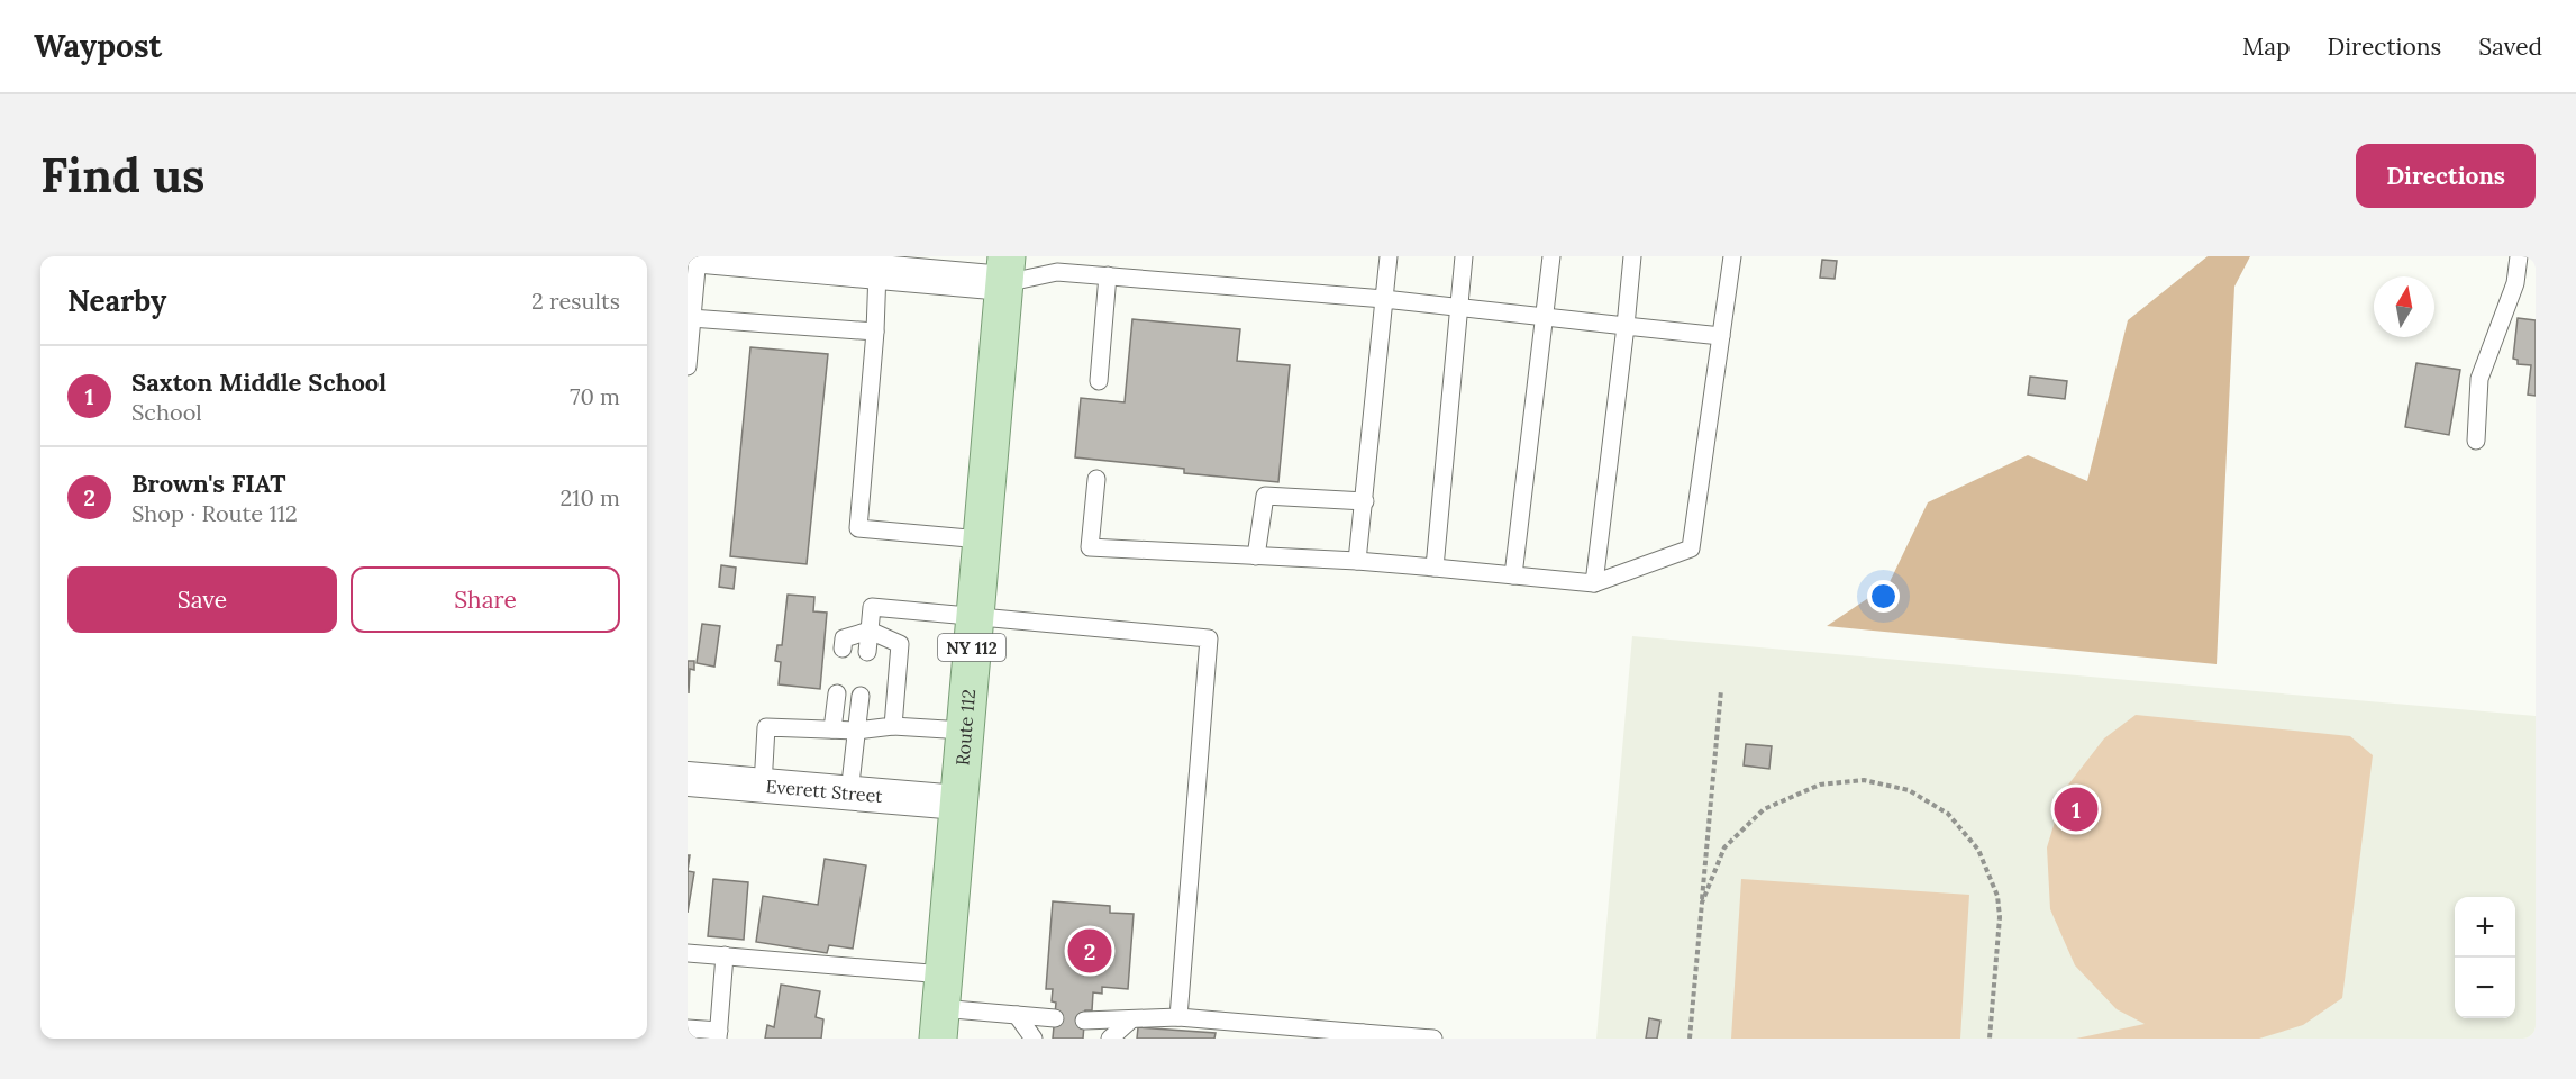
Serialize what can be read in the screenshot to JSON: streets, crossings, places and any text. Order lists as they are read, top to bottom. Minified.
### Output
{"streets":{"main road":["NY 112","Route 112"],"street":["Everett Street"]},"crossings":[["Route 112","Everett Street"]],"north":"top","page":{"header":"Waypost","nav":["Map","Directions","Saved"],"buttons":["Directions",["Save","Share"]],"title":"Find us","heading":["Nearby","2 results"],"list":[{"mark":"1","name":"Saxton Middle School","note":"School","value":"70 m"},{"mark":"2","name":"Brown's FIAT","note":"Shop · Route 112","value":"210 m"}],"pins":["1","2"],"map_buttons":["+","−"]}}
